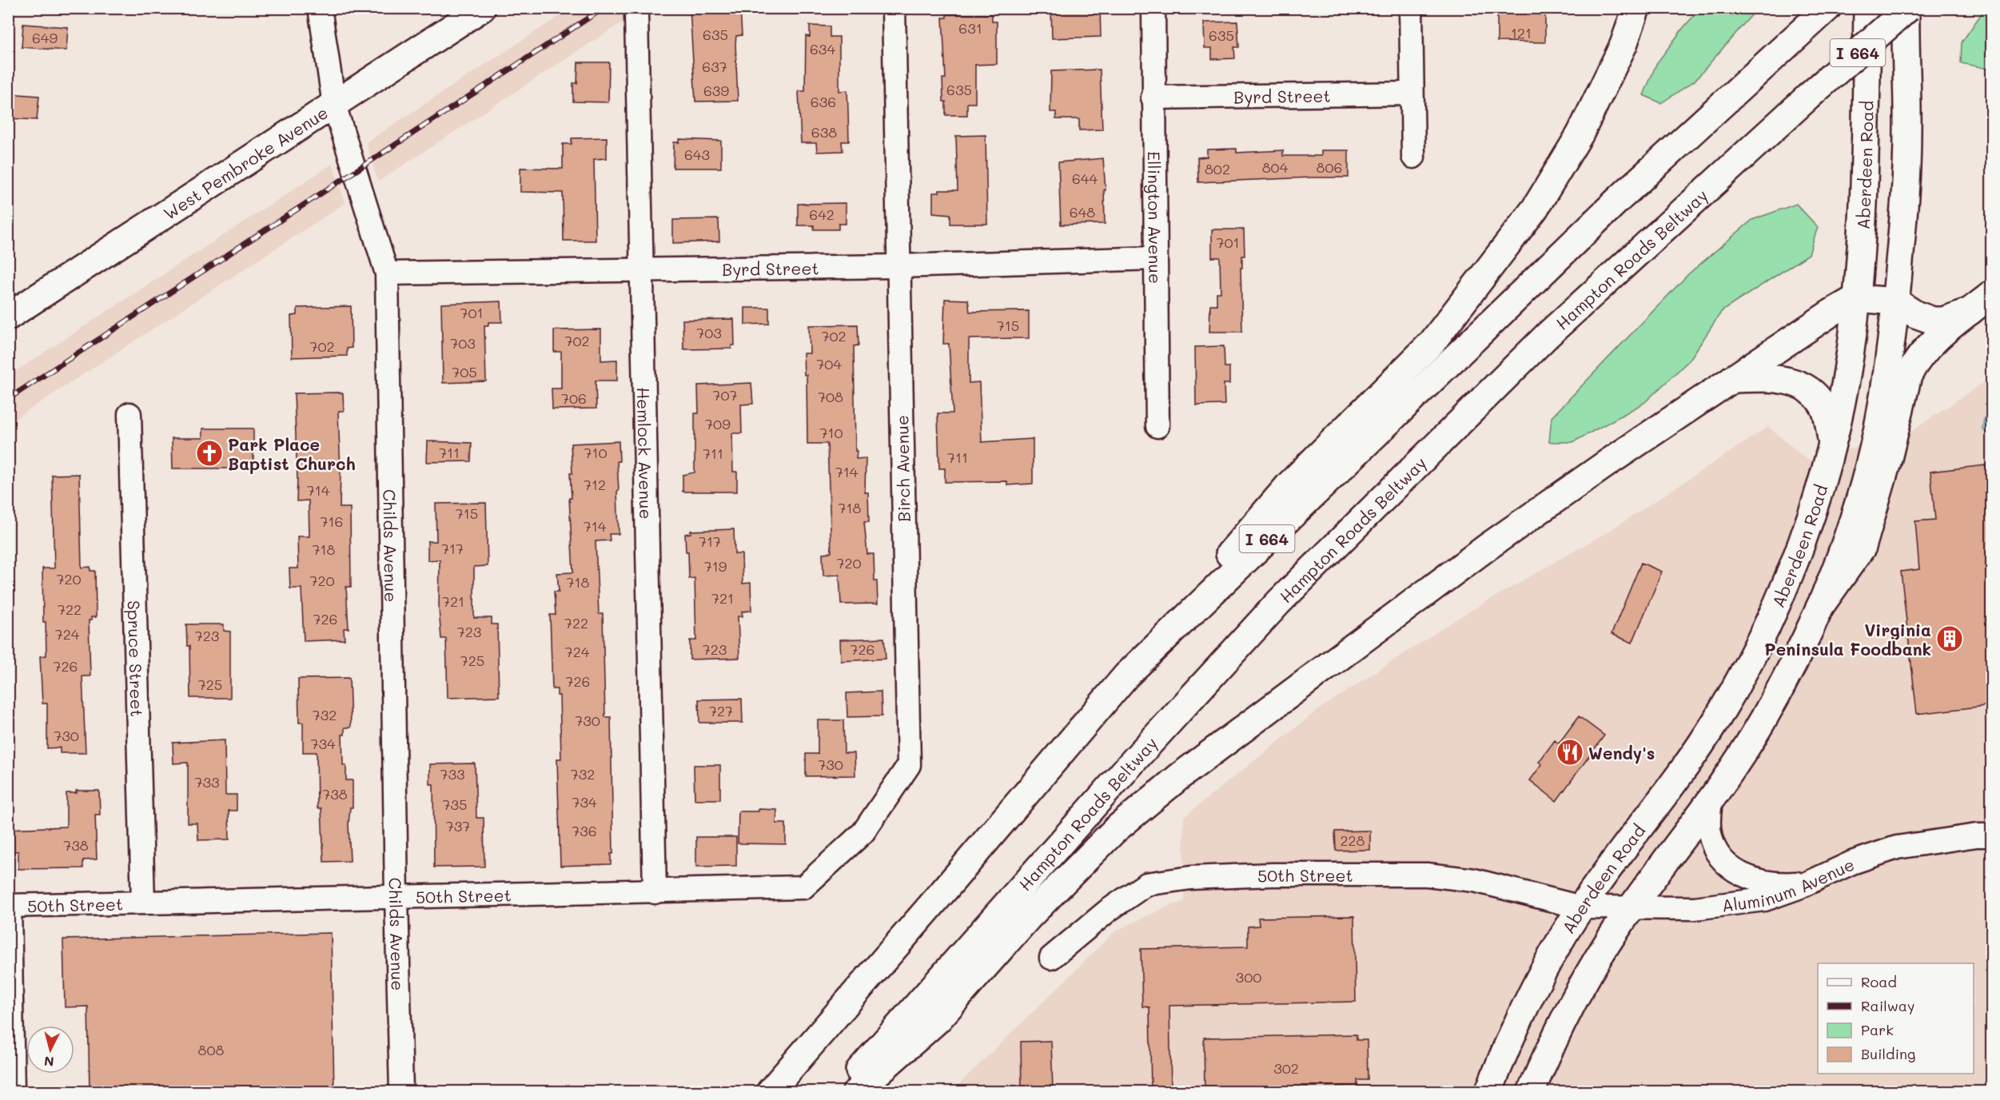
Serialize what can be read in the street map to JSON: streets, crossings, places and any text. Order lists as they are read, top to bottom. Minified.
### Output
{"streets":{"main road":["I 664","West Pembroke Avenue","Aberdeen Road","Hampton Roads Beltway"],"street":["Byrd Street","Ellington Avenue","Hemlock Avenue","Birch Avenue","Childs Avenue","Spruce Street","50th Street","Aluminum Avenue"]},"crossings":[["Byrd Street","Ellington Avenue"],["Byrd Street","Hemlock Avenue"],["Byrd Street","Birch Avenue"],["Byrd Street","Childs Avenue"],["West Pembroke Avenue","Childs Avenue"],["Aberdeen Road","50th Street"],["Aberdeen Road","Aluminum Avenue"],["Hemlock Avenue","50th Street"],["Birch Avenue","50th Street"],["Childs Avenue","50th Street"],["Spruce Street","50th Street"],["50th Street","Aluminum Avenue"]],"places":{"church":["Park Place Baptist Church"],"building":["Virginia Peninsula Foodbank"],"restaurant":["Wendy's"]},"house_numbers":["631","121","635","635","649","634","637","635","639","636","638","643","804","806","802","644","648","642","701","701","715","703","702","702","703","702","704","705","707","708","706","709","710","711","710","711","711","714","712","714","718","715","716","714","717","717","718","720","719","720","720","718","721","721","722","726","722","723","724","723","723","726","724","725","726","726","725","727","732","730","730","734","730","733","732","733","738","734","735","737","736","228","738","300","808","302"],"legend":["Road","Railway","Park","Building"],"north":"bottom"}
